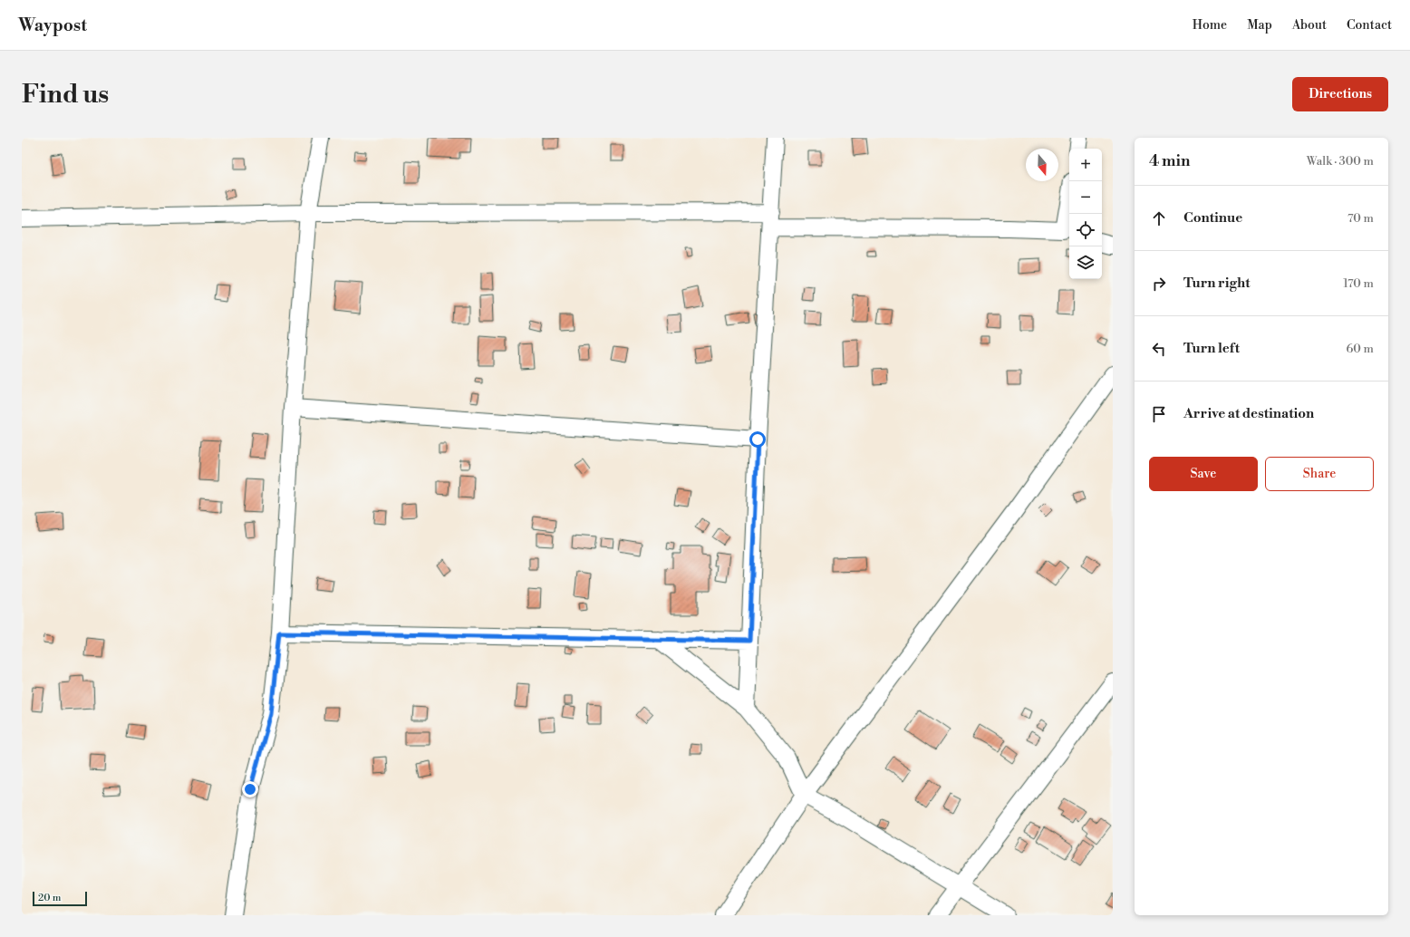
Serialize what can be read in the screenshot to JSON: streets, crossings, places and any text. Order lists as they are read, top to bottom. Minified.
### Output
{"scale_bar":"20 m","north":"bottom","page":{"header":"Waypost","nav":["Home","Map","About","Contact"],"buttons":["Directions",["Save","Share"]],"title":"Find us","heading":["4 min","Walk · 300 m"],"map_buttons":["+","−"],"list":[["Continue","70 m"],["Turn right","170 m"],["Turn left","60 m"],"Arrive at destination"],"scale":"20 m"}}
